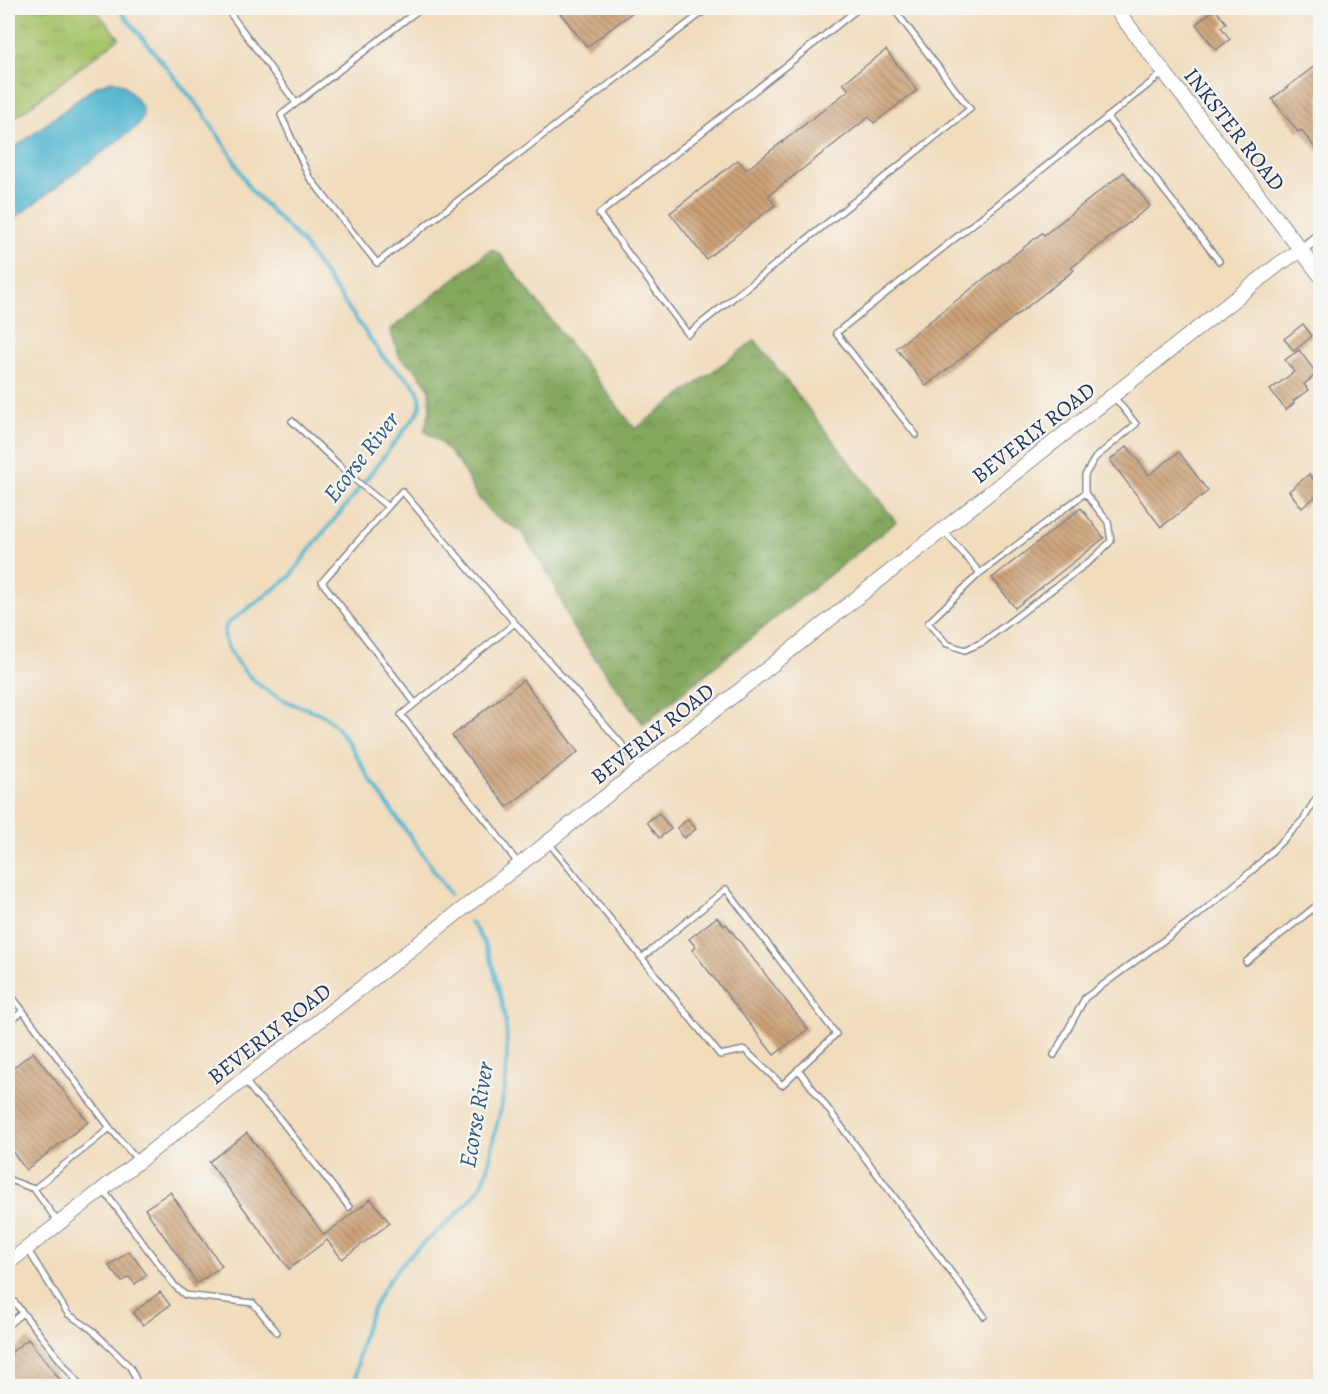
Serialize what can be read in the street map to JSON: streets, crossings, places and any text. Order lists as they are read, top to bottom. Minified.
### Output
{"streets":{"street":["INKSTER ROAD","BEVERLY ROAD"]},"crossings":[["INKSTER ROAD","BEVERLY ROAD"]],"water":["Ecorse River"]}
